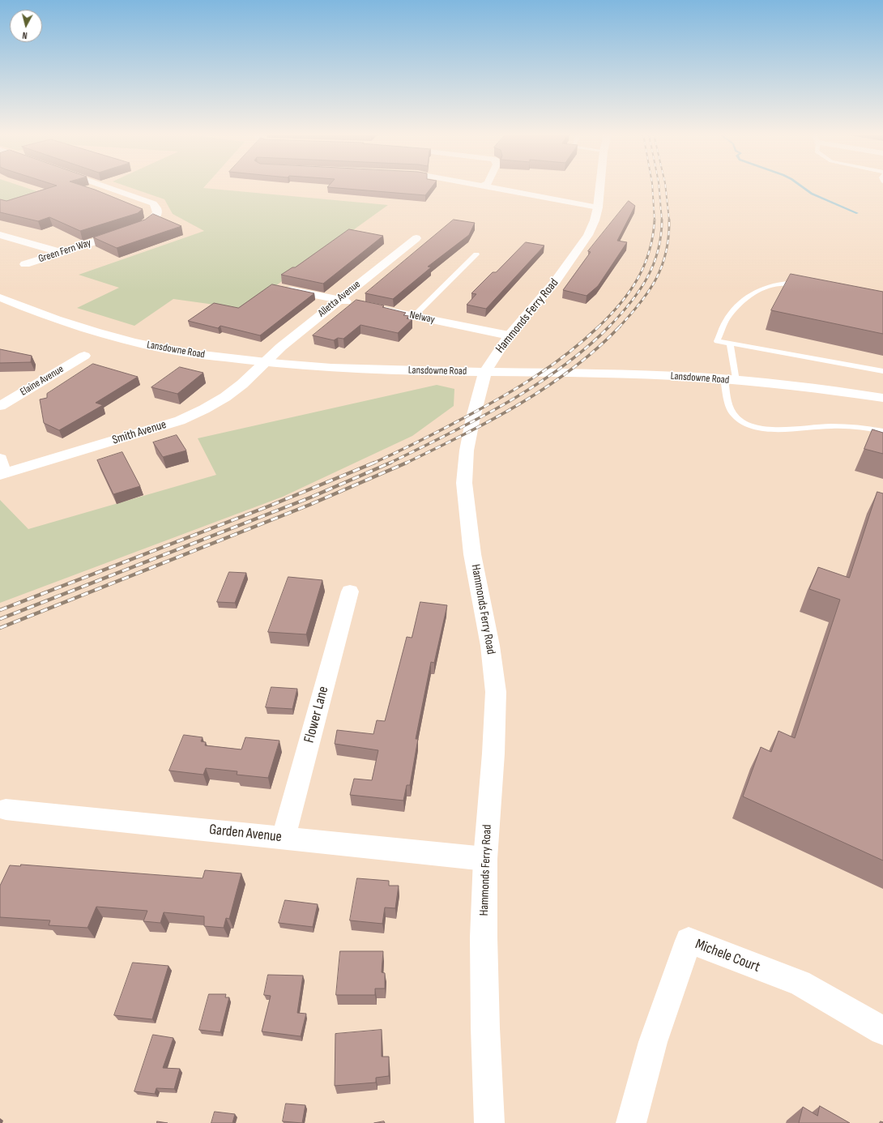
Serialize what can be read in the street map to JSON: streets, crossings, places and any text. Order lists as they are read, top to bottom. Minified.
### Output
{"streets":{"street":["Green Fern Way","Alletta Avenue","Hammonds Ferry Road","Nelway","Lansdowne Road","Elaine Avenue","Smith Avenue","Flower Lane","Garden Avenue","Michele Court"]},"crossings":[["Alletta Avenue","Lansdowne Road"],["Alletta Avenue","Smith Avenue"],["Hammonds Ferry Road","Nelway"],["Hammonds Ferry Road","Lansdowne Road"],["Hammonds Ferry Road","Garden Avenue"],["Lansdowne Road","Smith Avenue"],["Flower Lane","Garden Avenue"]],"north":"bottom"}
